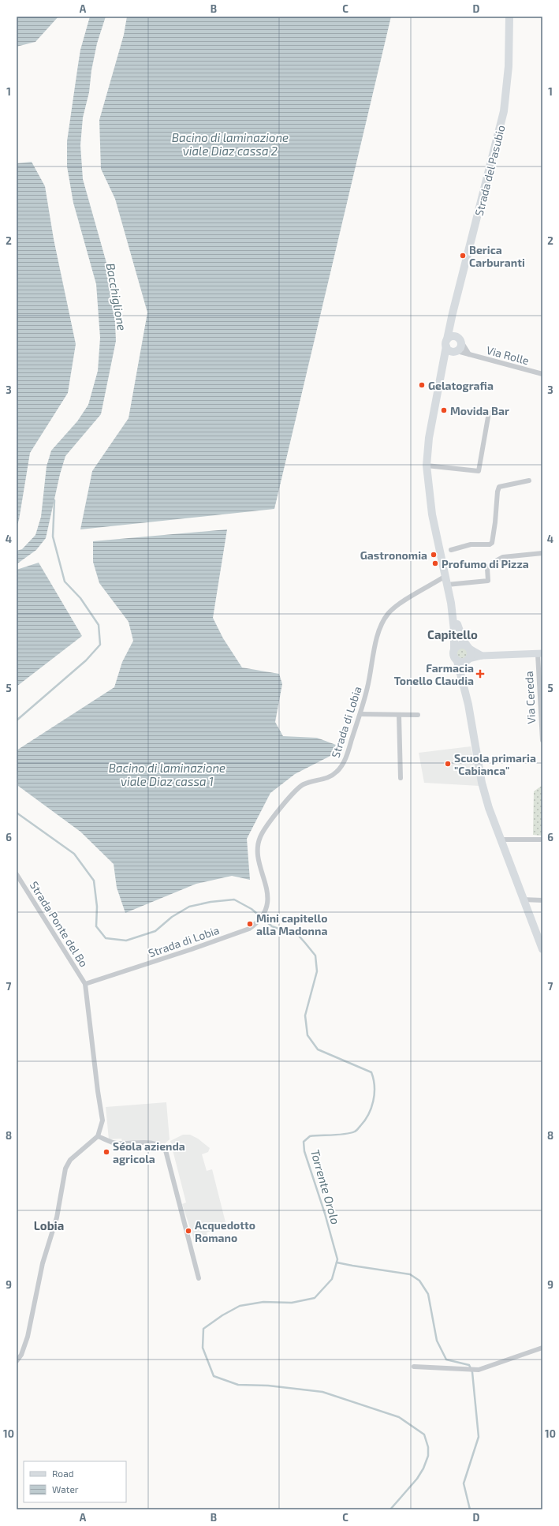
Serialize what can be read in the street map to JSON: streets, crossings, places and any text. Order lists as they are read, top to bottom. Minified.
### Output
{"streets":{"main road":["Strada del Pasubio"],"street":["Via Rolle","Via Cereda","Strada di Lobia","Strada Ponte del Bo"]},"crossings":[["Strada del Pasubio","Via Rolle"],["Strada del Pasubio","Strada di Lobia"],["Strada di Lobia","Strada Ponte del Bo"]],"districts":["Capitello","Lobia"],"water":["Bacino di laminazione viale Diaz cassa 2","Bacchiglione","Bacino di laminazione viale Diaz cassa 1","Torrente Orolo"],"places":{"other":["Berica Carburanti","Gelatografia","Movida Bar","Gastronomia","Profumo di Pizza","Scuola primaria \"Cabianca\"","Mini capitello alla Madonna","Séola azienda agricola","Acquedotto Romano"],"health":["Farmacia Tonello Claudia"]},"legend":["Road","Water"],"grid":{"columns":["A","B","C","D"],"rows":["1","2","3","4","5","6","7","8","9","10"]}}
